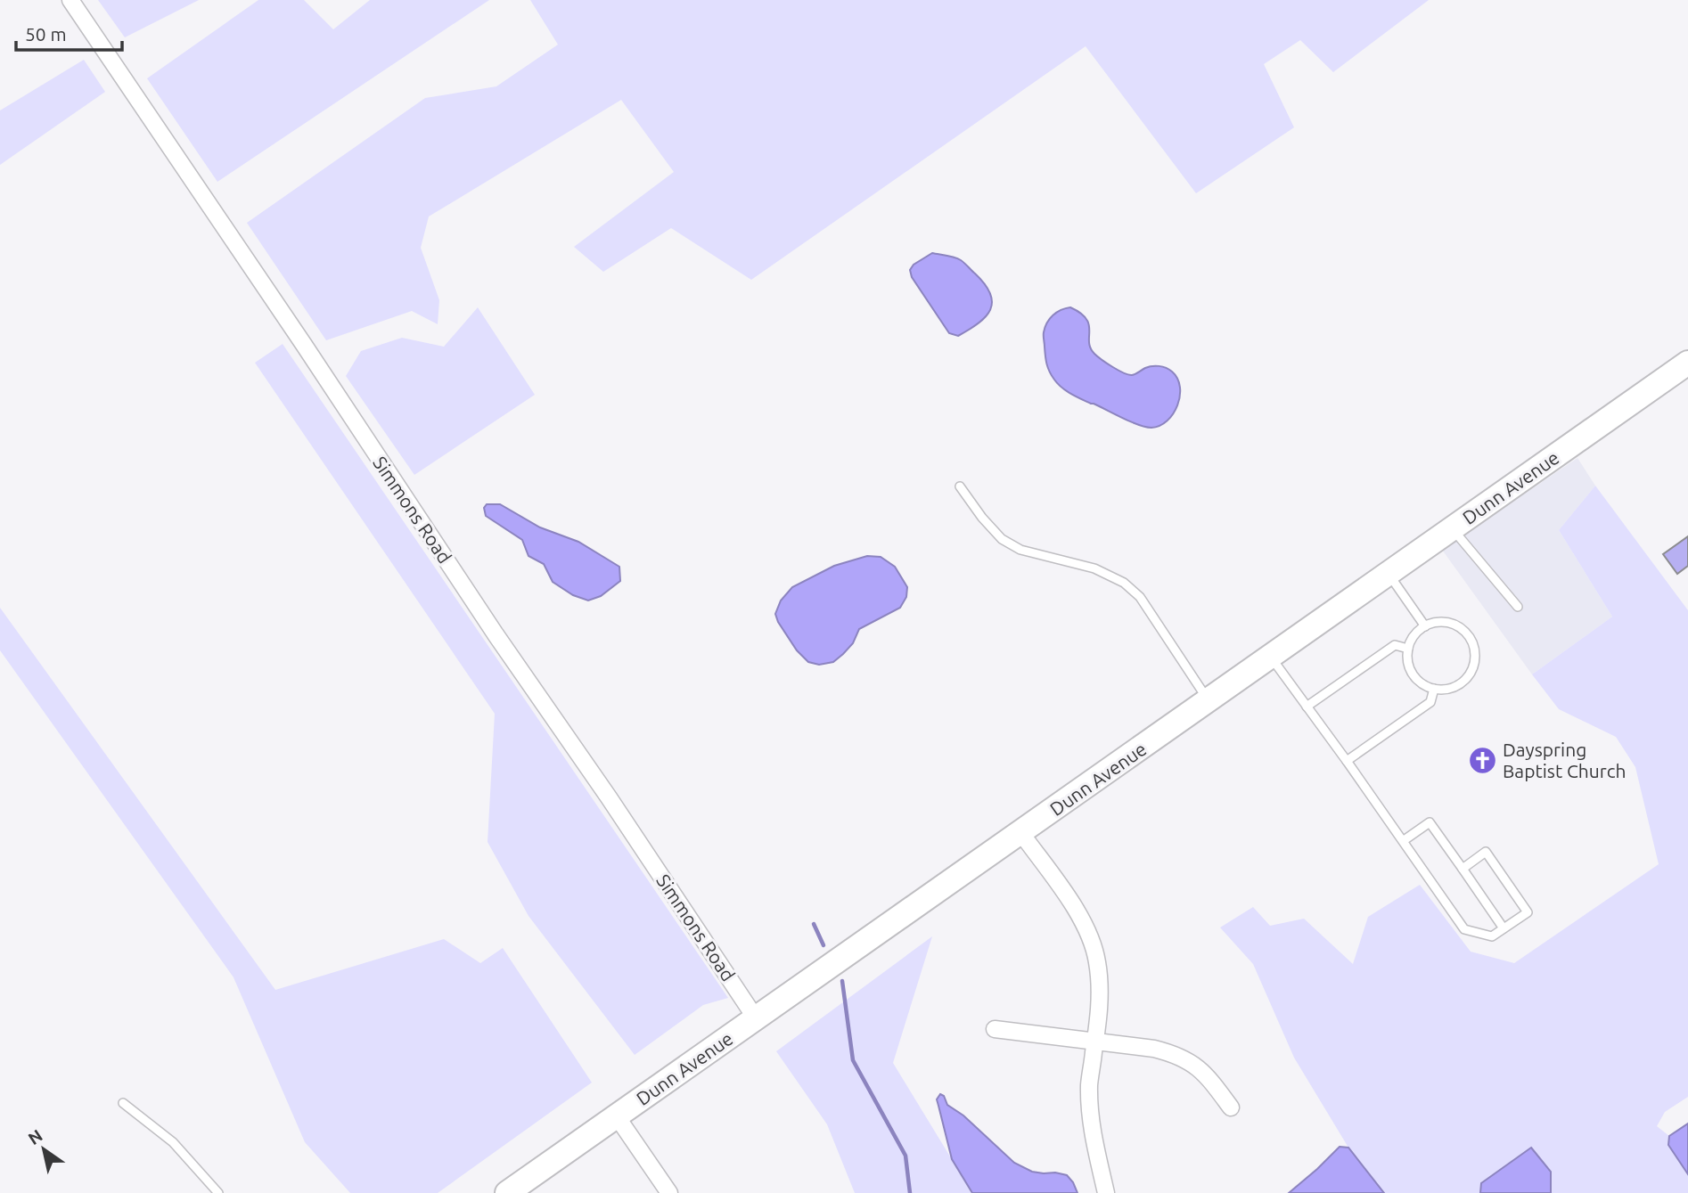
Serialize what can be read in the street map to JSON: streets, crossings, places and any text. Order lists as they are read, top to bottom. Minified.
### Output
{"streets":{"main road":["Dunn Avenue"],"street":["Simmons Road"]},"crossings":[["Dunn Avenue","Simmons Road"]],"places":{"church":["Dayspring Baptist Church"]},"scale_bar":"50 m","north":"top left"}
